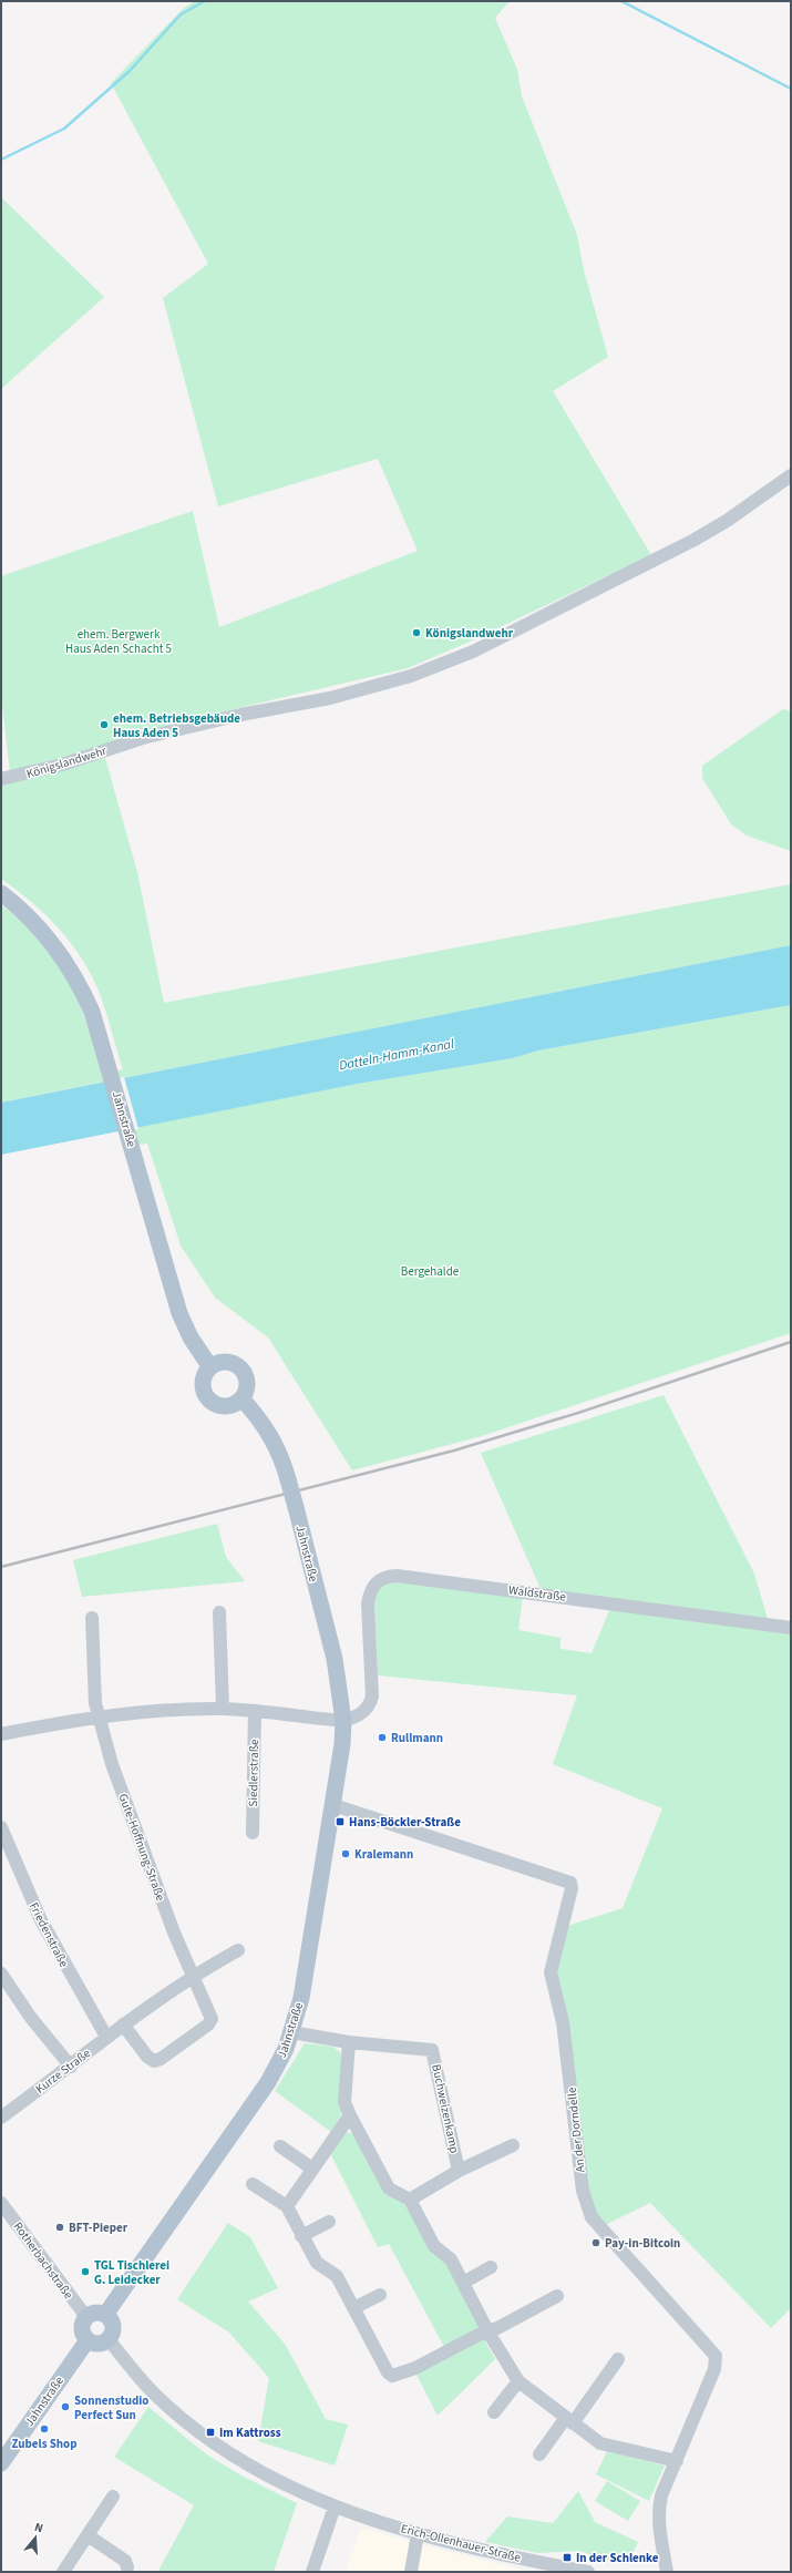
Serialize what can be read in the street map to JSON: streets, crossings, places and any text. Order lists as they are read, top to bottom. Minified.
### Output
{"streets":{"main road":["Jahnstraße"],"street":["Königslandwehr","Waldstraße","Siedlerstraße","Gute-Hoffnung-Straße","Friedenstraße","Kurze Straße","Buchweizenkamp","An der Dorndelle","Rotherbachstraße","Erich-Ollenhauer-Straße"]},"crossings":[["Jahnstraße","Waldstraße"],["Jahnstraße","Buchweizenkamp"],["Jahnstraße","An der Dorndelle"],["Jahnstraße","Rotherbachstraße"],["Jahnstraße","Erich-Ollenhauer-Straße"],["Gute-Hoffnung-Straße","Kurze Straße"],["Friedenstraße","Kurze Straße"],["Rotherbachstraße","Erich-Ollenhauer-Straße"]],"water":["Datteln-Hamm-Kanal"],"parks":["ehem. Bergwerk Haus Aden Schacht 5","Bergehalde"],"places":{"other":["Königslandwehr","ehem. Betriebsgebäude Haus Aden 5","Rullmann","Kralemann","BFT-Pieper","Pay-in-Bitcoin","TGL Tischlerei G. Leidecker","Sonnenstudio Perfect Sun","Zubels Shop"],"transit":["Hans-Böckler-Straße","Im Kattross","In der Schlenke"]},"north":"top"}
